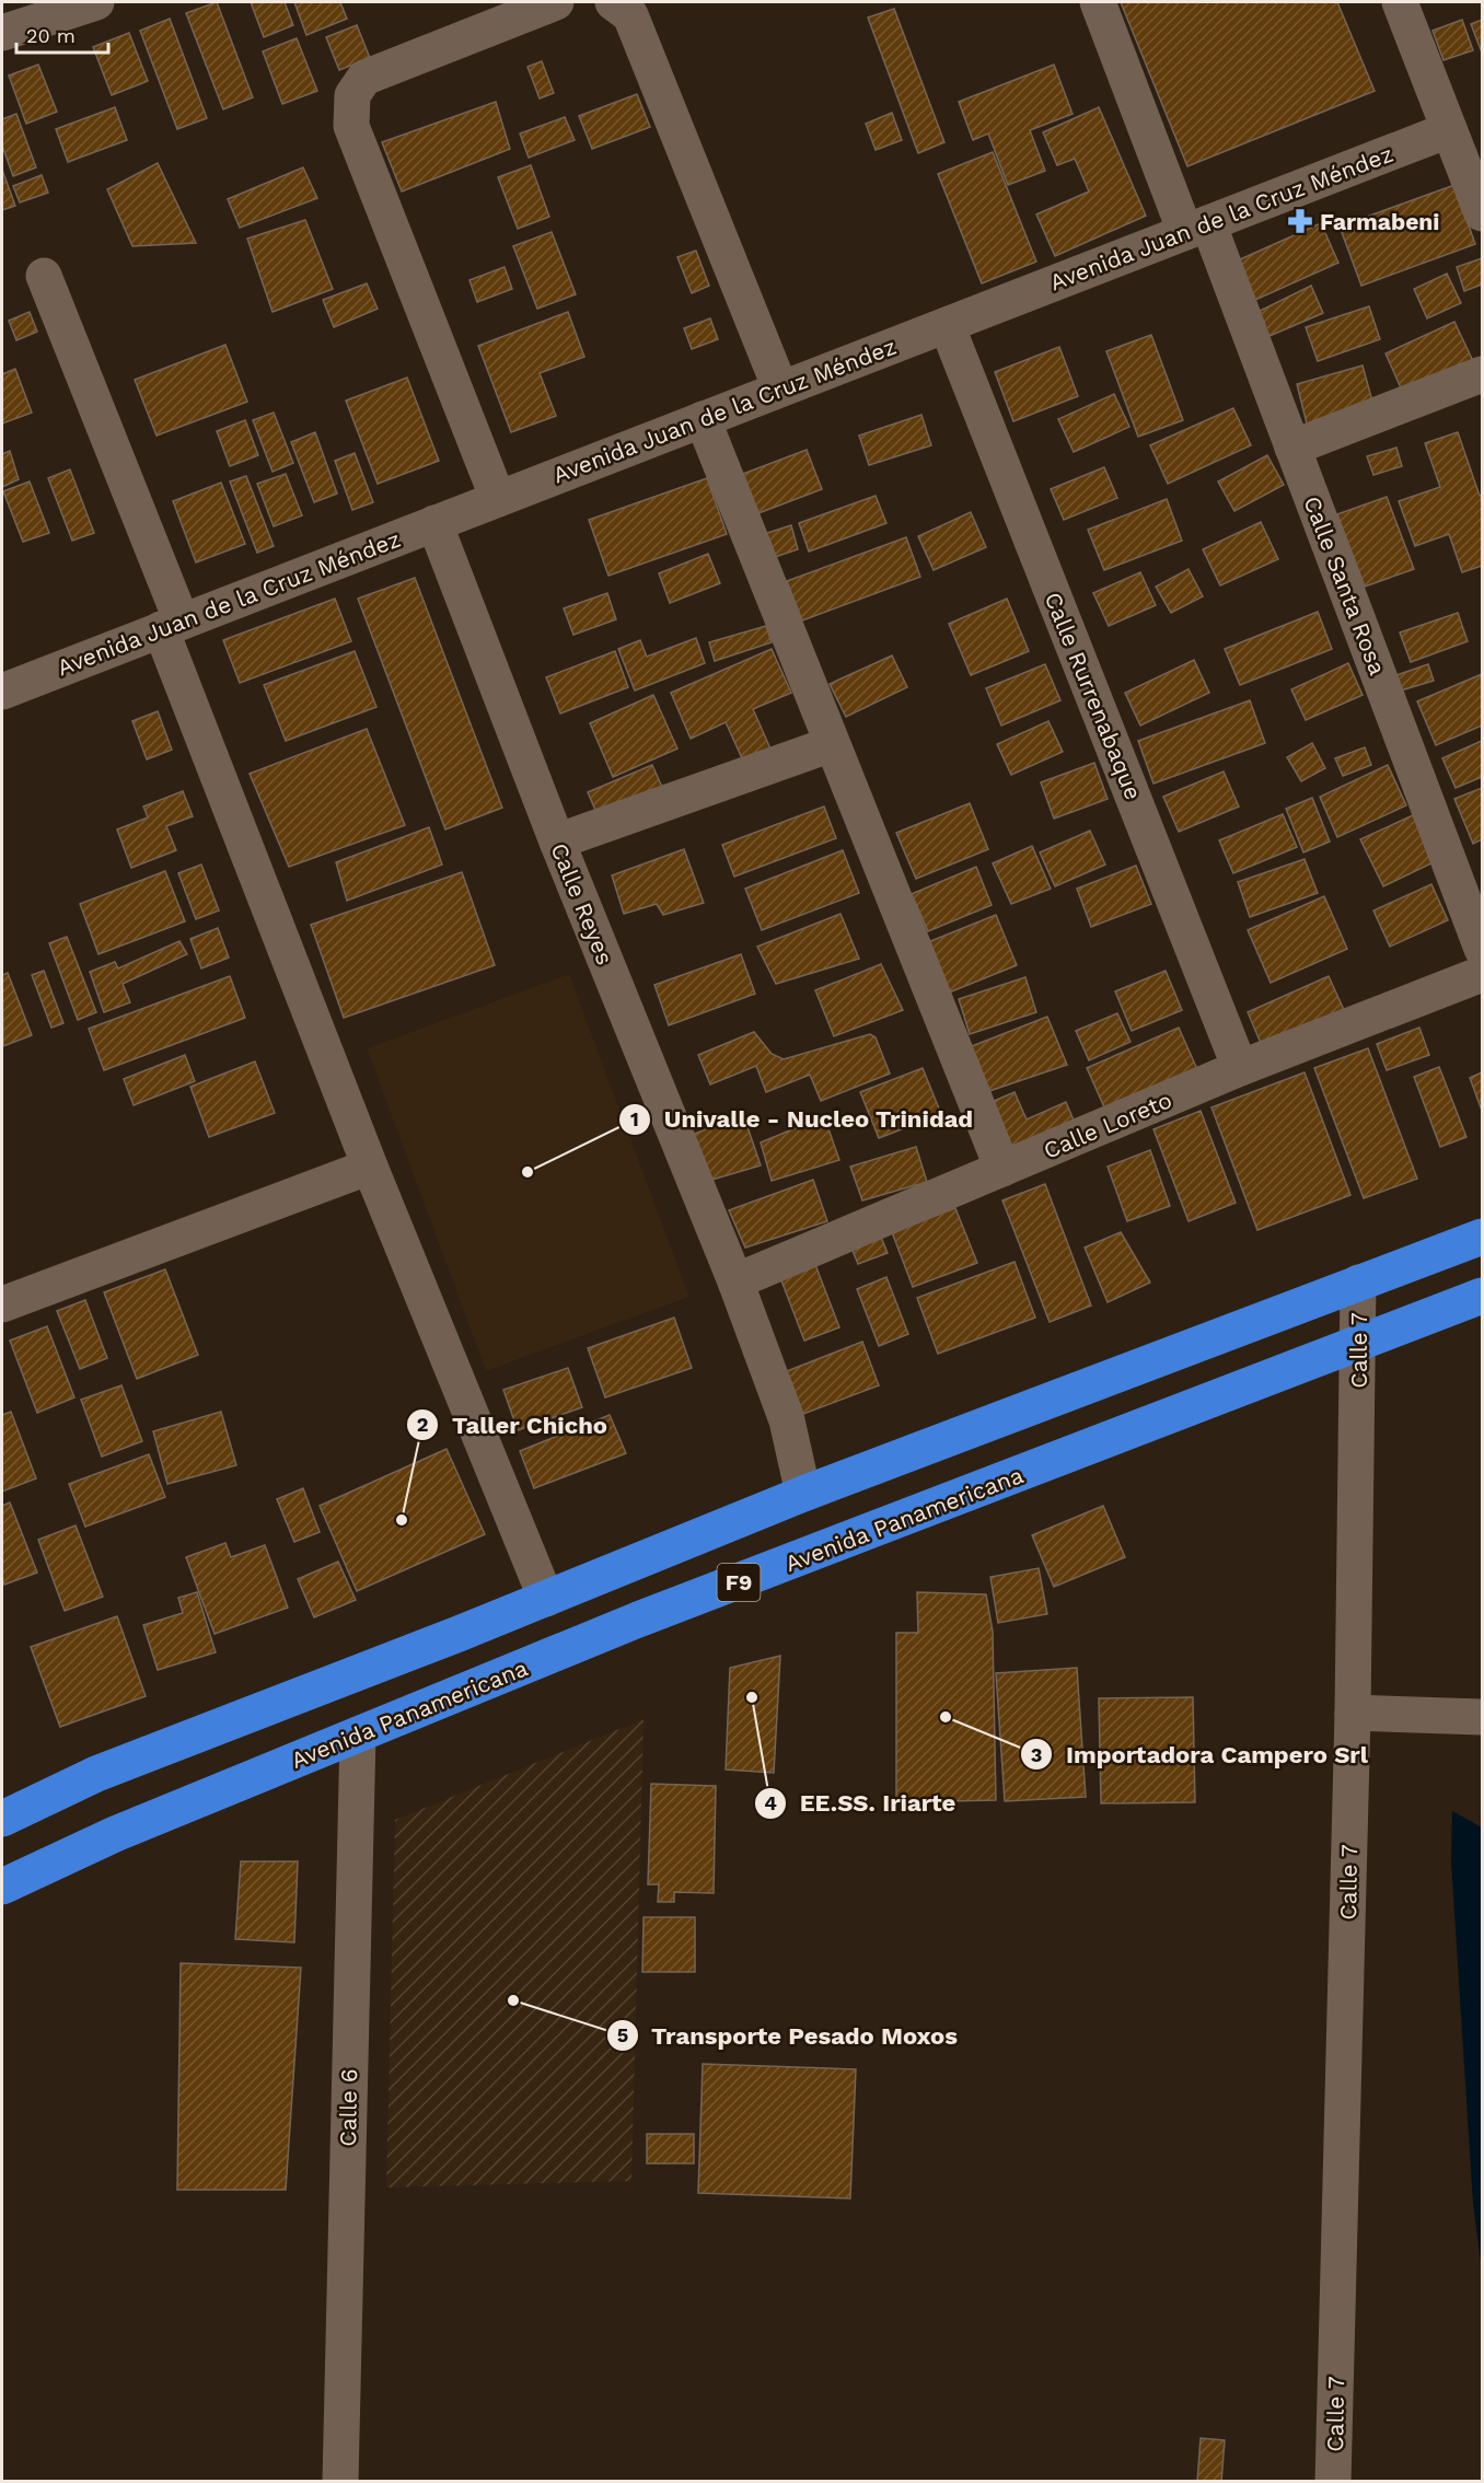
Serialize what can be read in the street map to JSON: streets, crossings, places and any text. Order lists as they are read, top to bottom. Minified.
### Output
{"streets":{"highway":["Avenida Panamericana","F9"],"street":["Avenida Juan de la Cruz Méndez","Calle Santa Rosa","Calle Rurrenabaque","Calle Reyes","Calle Loreto","Calle 7","Calle 6"]},"crossings":[["Avenida Juan de la Cruz Méndez","Calle Santa Rosa"],["Avenida Juan de la Cruz Méndez","Calle Rurrenabaque"],["Avenida Juan de la Cruz Méndez","Calle Reyes"],["Calle Rurrenabaque","Calle Loreto"],["Calle Reyes","Calle Loreto"],["Calle Reyes","F9"],["Calle 7","Avenida Panamericana"],["Calle 7","F9"],["Avenida Panamericana","Calle 6"]],"places":{"pharmacy":["Farmabeni"],"other":["Univalle - Nucleo Trinidad","Taller Chicho","EE.SS. Iriarte","Importadora Campero Srl","Transporte Pesado Moxos"]},"scale_bar":"20 m"}
